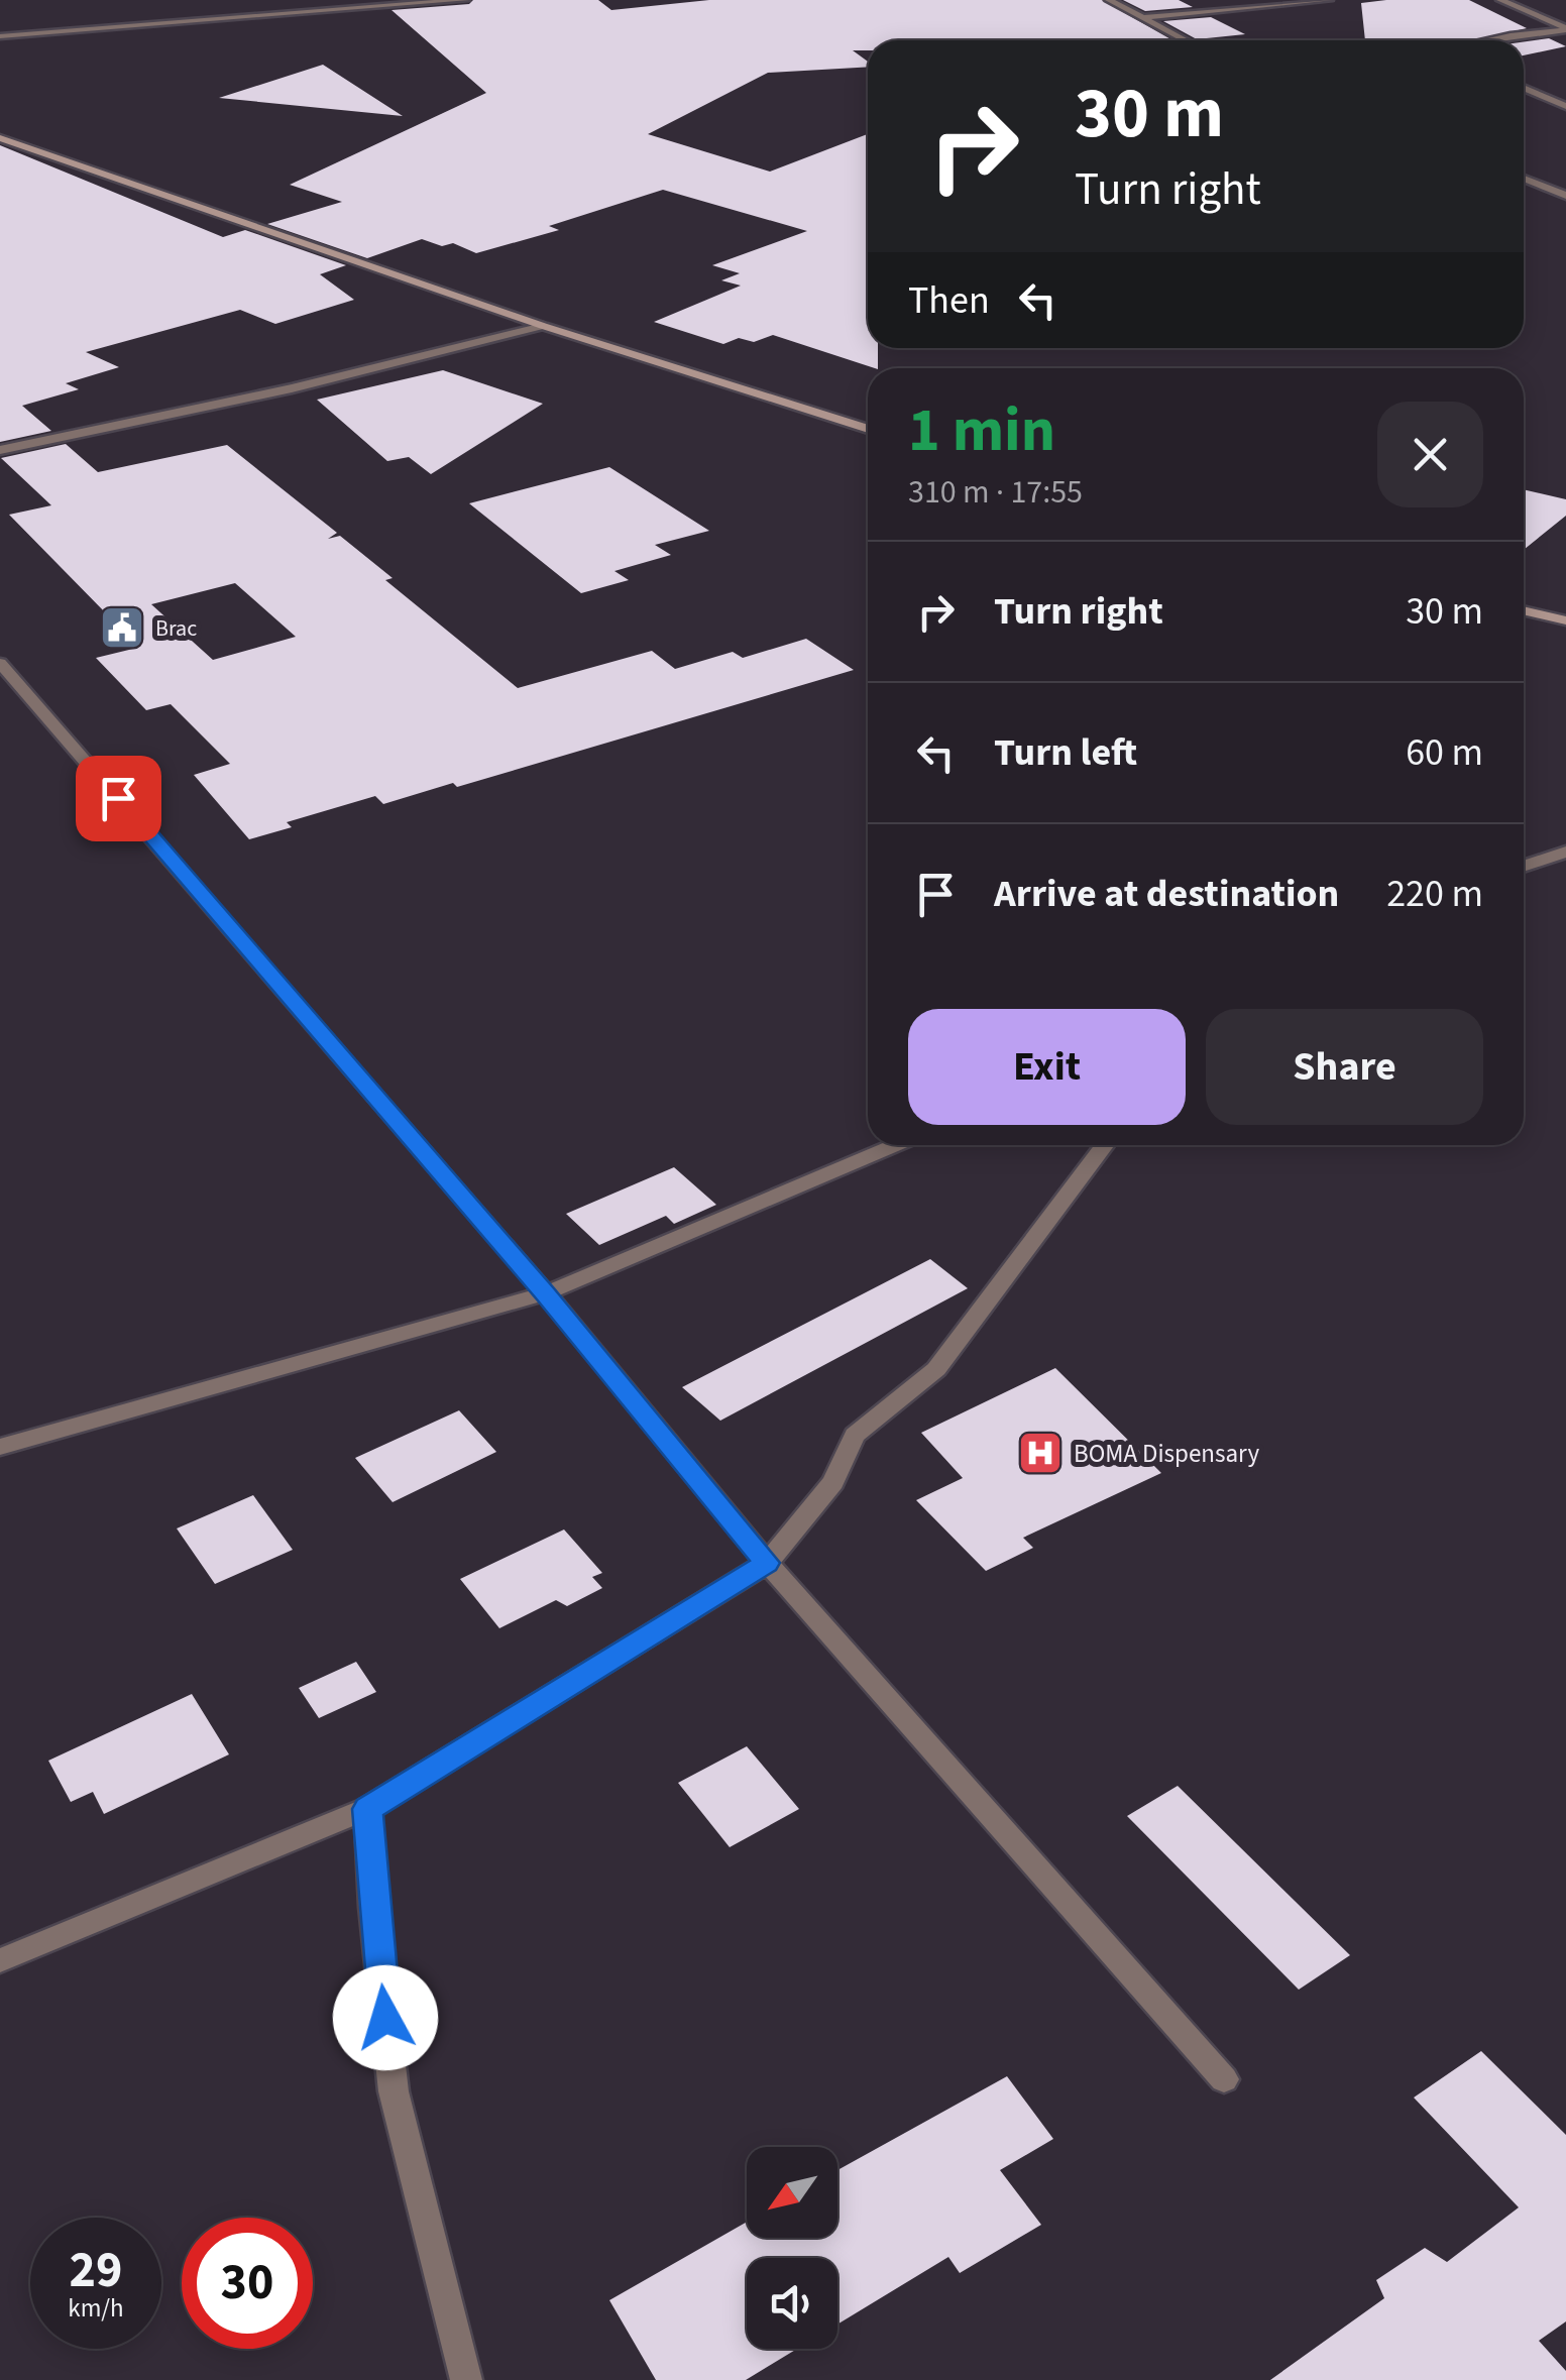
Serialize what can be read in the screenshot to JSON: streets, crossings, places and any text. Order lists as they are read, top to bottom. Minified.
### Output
{"places":{"public building":["Brac"],"hospital":["BOMA Dispensary"]},"north":"bottom left","page":{"turn":["30 m","Turn right"],"then":"Then","heading":["1 min","310 m · 17:55"],"list":[{"name":"Turn right","value":"30 m"},{"name":"Turn left","value":"60 m"},{"name":"Arrive at destination","value":"220 m"}],"buttons":["Exit","Share"],"speed":"29 km/h","limit":"30"}}
